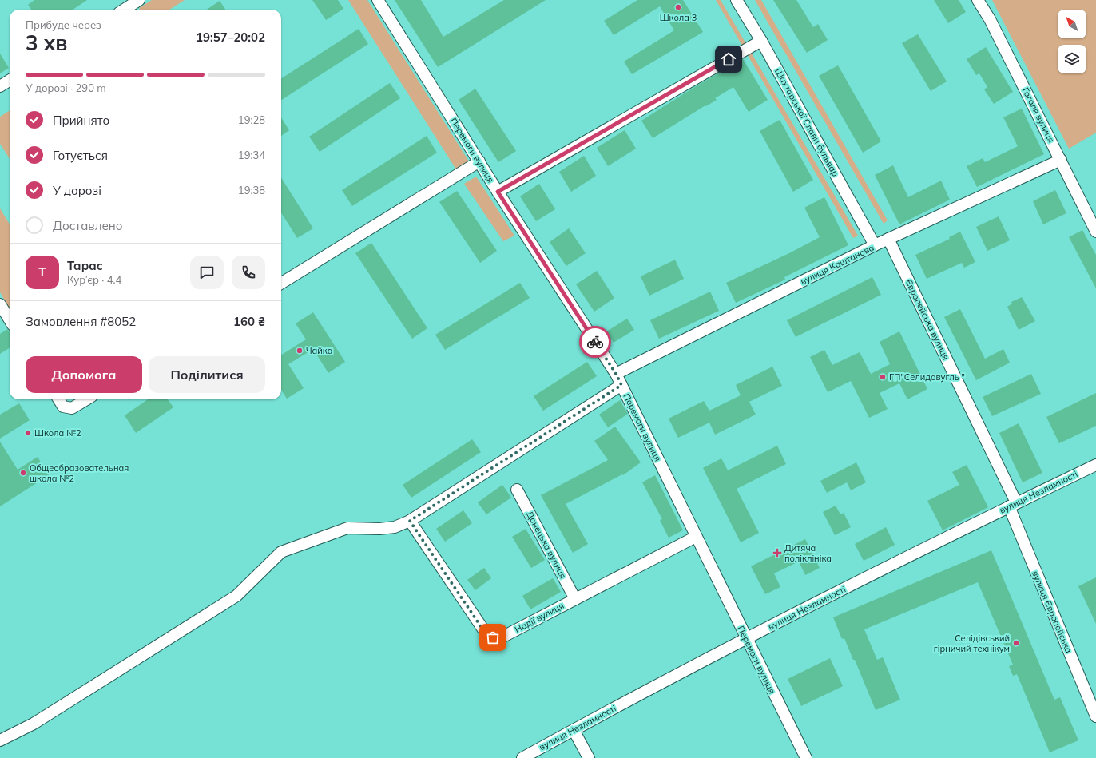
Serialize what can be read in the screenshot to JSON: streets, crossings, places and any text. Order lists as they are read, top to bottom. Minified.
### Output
{"streets":{"street":["Гоголя вулиця","Шахтарської Слави бульвар","Перемоги вулиця","вулиця Каштанова","Європейська вулиця","вулиця Незламності","Донецька вулиця","вулиця Європейська","Надії вулиця"]},"crossings":[["Гоголя вулиця","вулиця Каштанова"],["Шахтарської Слави бульвар","вулиця Каштанова"],["Перемоги вулиця","вулиця Каштанова"],["Перемоги вулиця","вулиця Незламності"],["Перемоги вулиця","Надії вулиця"],["вулиця Каштанова","Європейська вулиця"],["Європейська вулиця","вулиця Незламності"],["Європейська вулиця","вулиця Європейська"],["вулиця Незламності","вулиця Європейська"],["Донецька вулиця","Надії вулиця"]],"places":{"other":["Школа 3","Чайка","ГП\"Селидовугль \"","Школа №2","Общеобразовательная школа №2","Селідівський гірничий технікум"],"health":["Дитяча поліклініка"]},"north":"top left","page":{"heading":["3 хв","Прибуде через","19:57–20:02"],"panel":["Тарас","Кур’єр · 4.4","Замовлення #8052","160 ₴"],"bar":"У дорозі · 290 m","list":[["Прийнято","19:28"],["Готується","19:34"],["У дорозі","19:38"],"Доставлено"],"round":"Т","buttons":["Допомога","Поділитися"]}}
